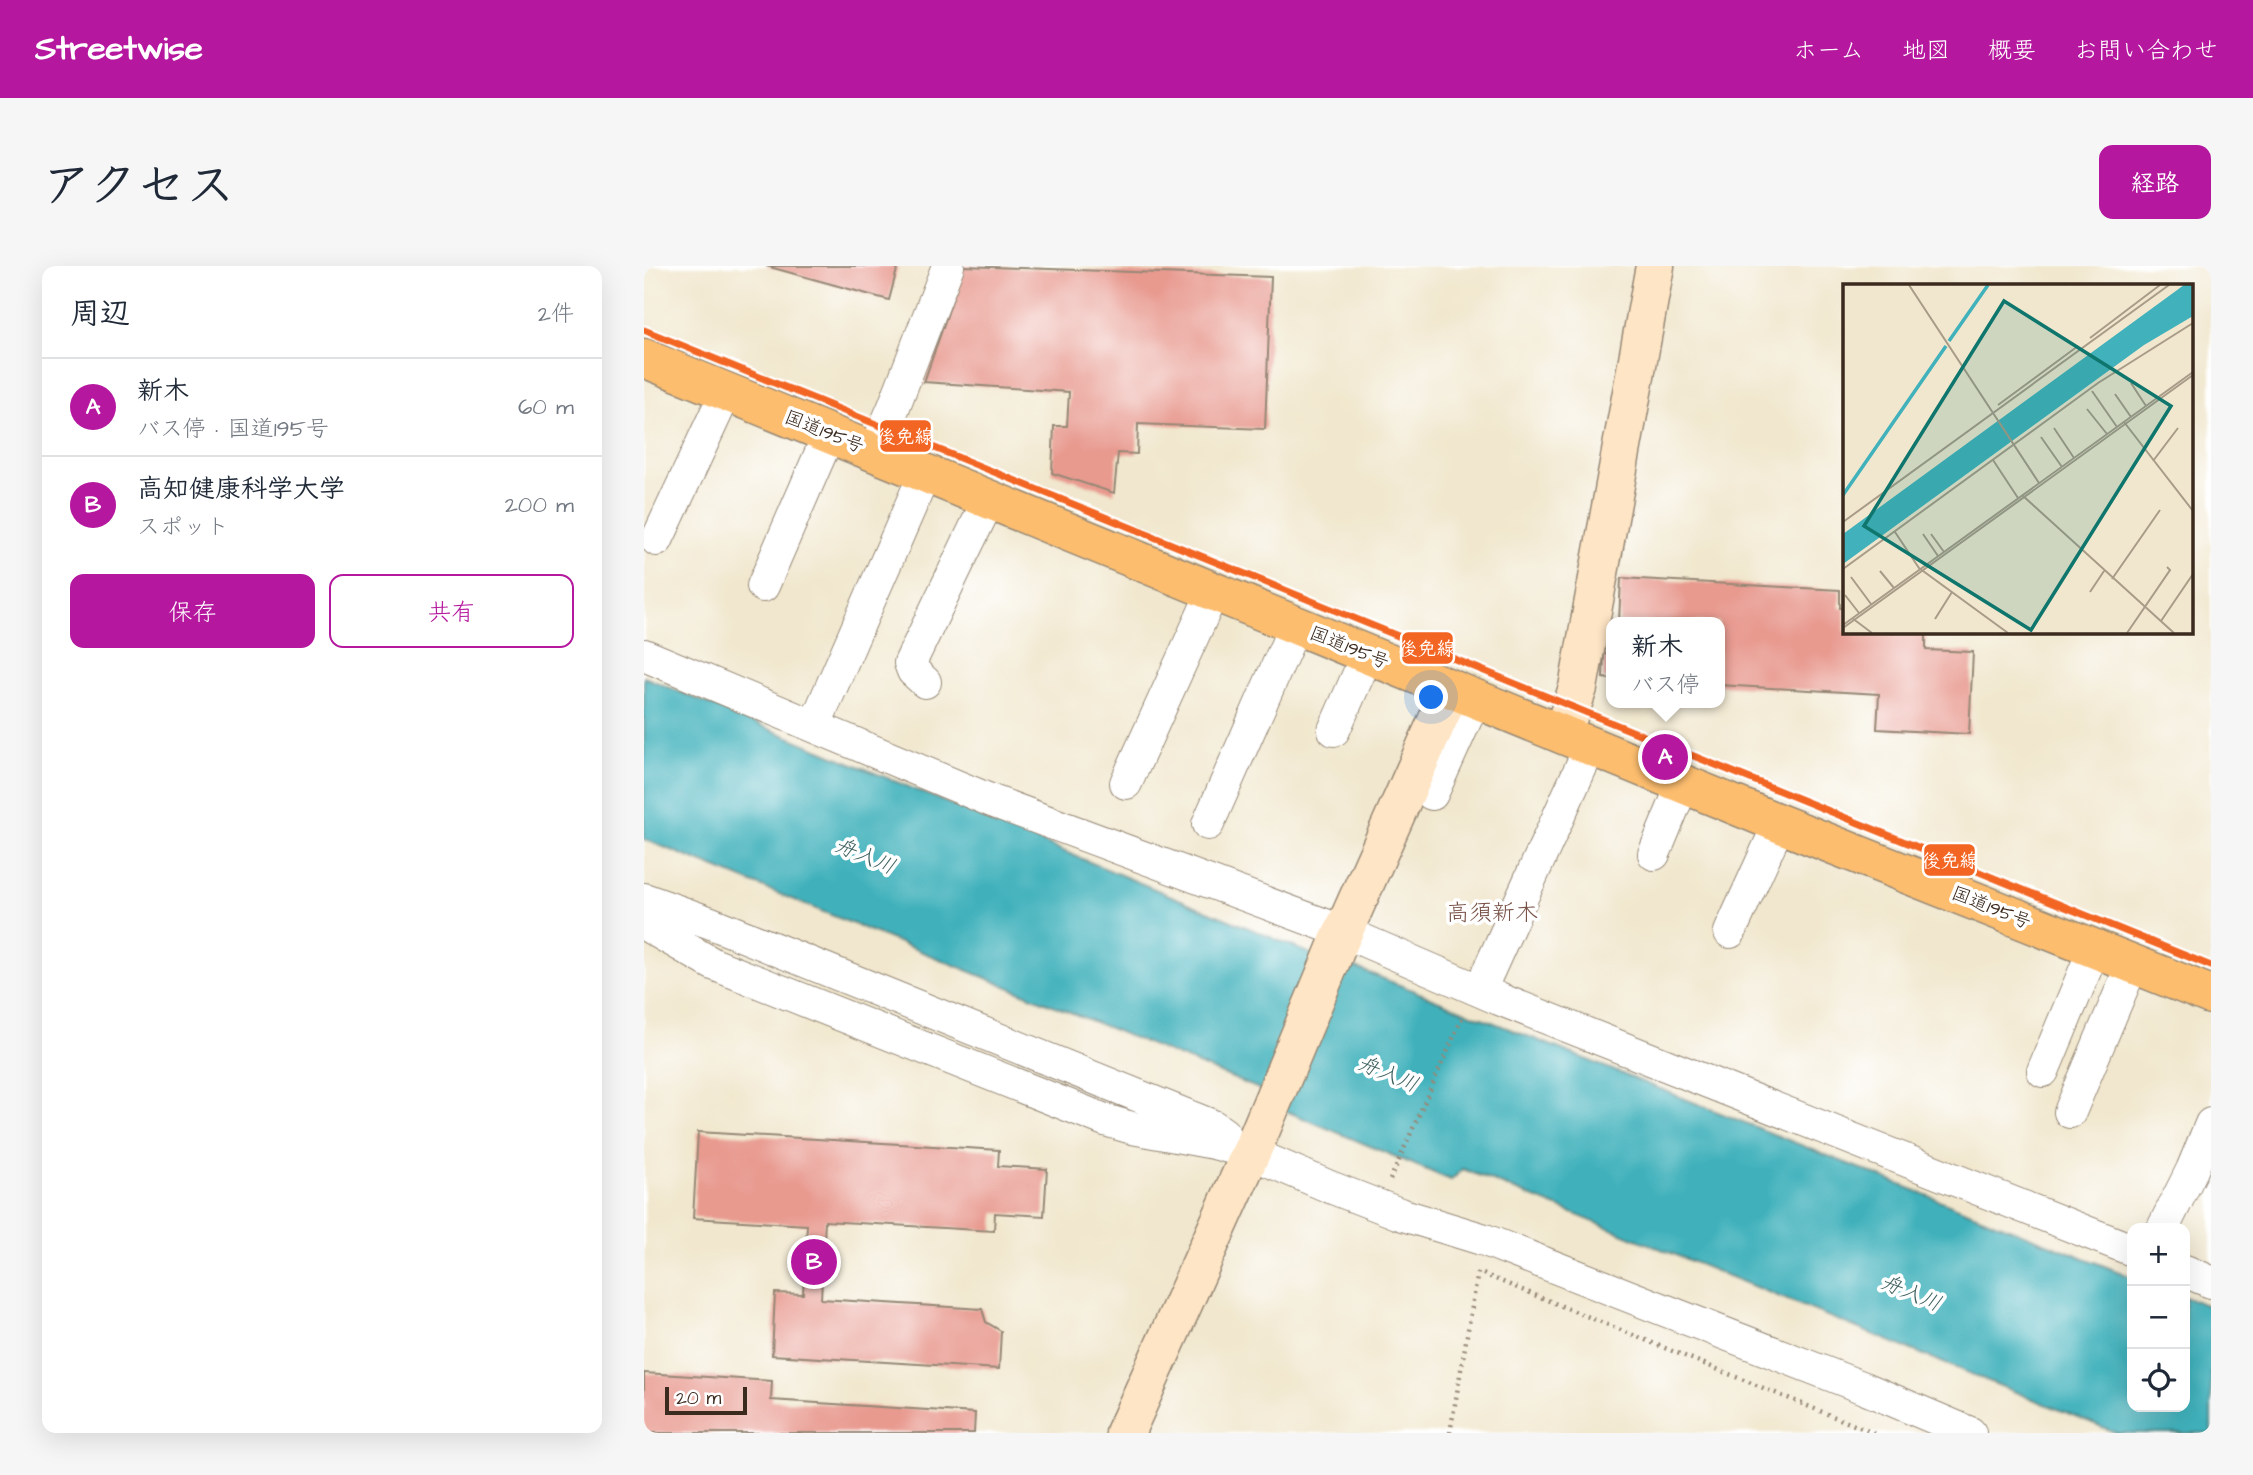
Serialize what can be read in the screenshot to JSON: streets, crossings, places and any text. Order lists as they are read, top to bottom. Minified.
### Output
{"streets":{"highway":["国道195号"]},"districts":["高須新木"],"water":["舟入川"],"lines":["transit line 後免線"],"scale_bar":"20 m","page":{"header":"Streetwise","nav":["ホーム","地図","概要","お問い合わせ"],"title":"アクセス","buttons":["経路",["保存","共有"]],"heading":["周辺","2件"],"list":[{"mark":"A","name":"新木","note":"バス停 · 国道195号","value":"60 m"},{"mark":"B","name":"高知健康科学大学","note":"スポット","value":"200 m"}],"popup":["新木","バス停"],"pins":["A","B"],"map_buttons":["+","−"],"scale":"20 m"}}
